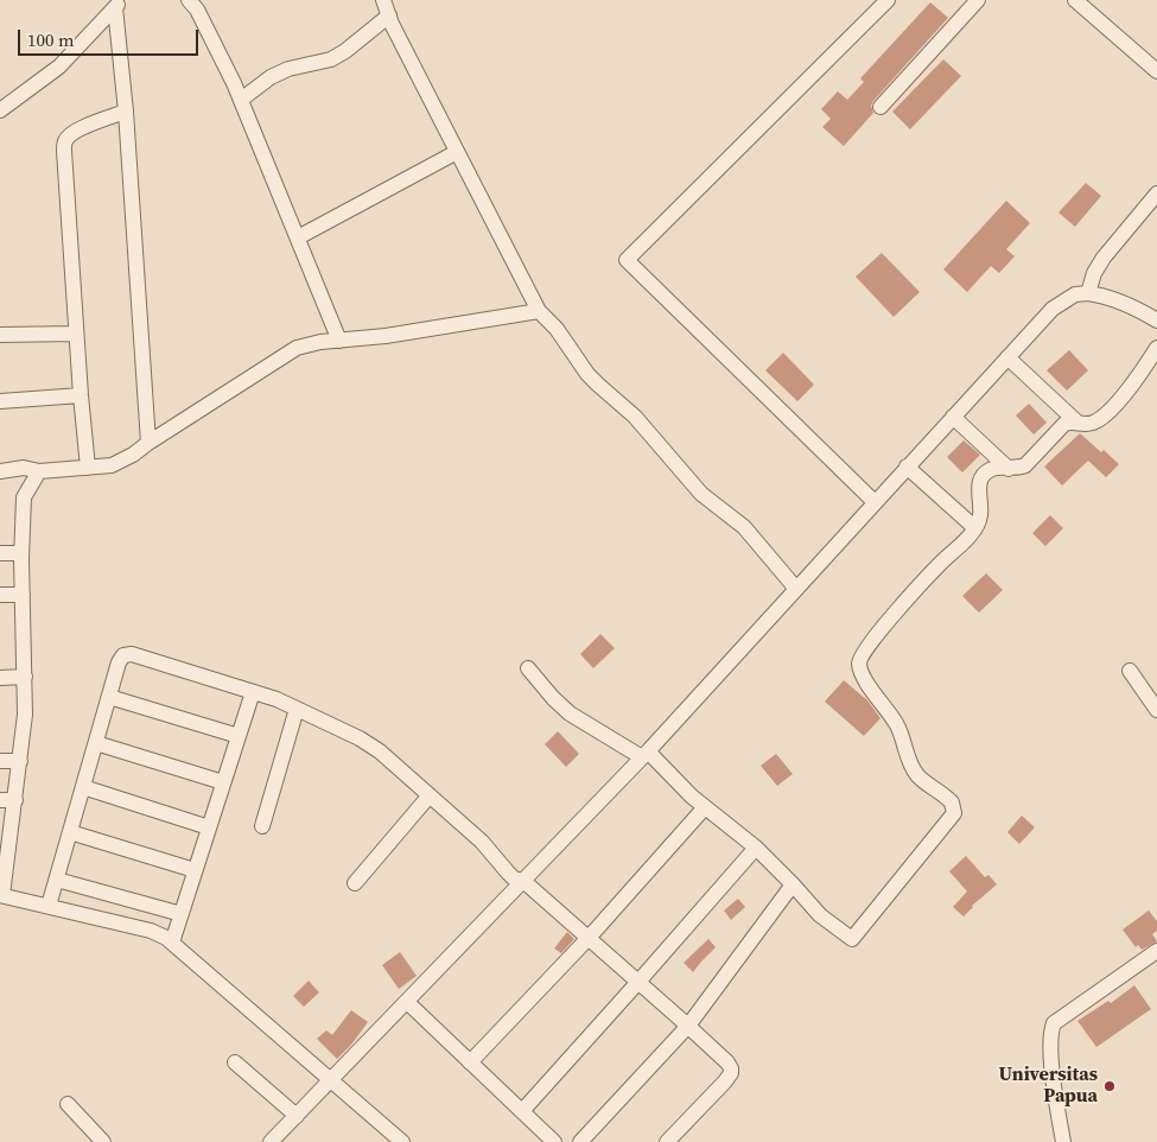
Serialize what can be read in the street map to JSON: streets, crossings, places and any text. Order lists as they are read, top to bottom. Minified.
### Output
{"places":["Universitas Papua"],"scale_bar":"100 m"}
